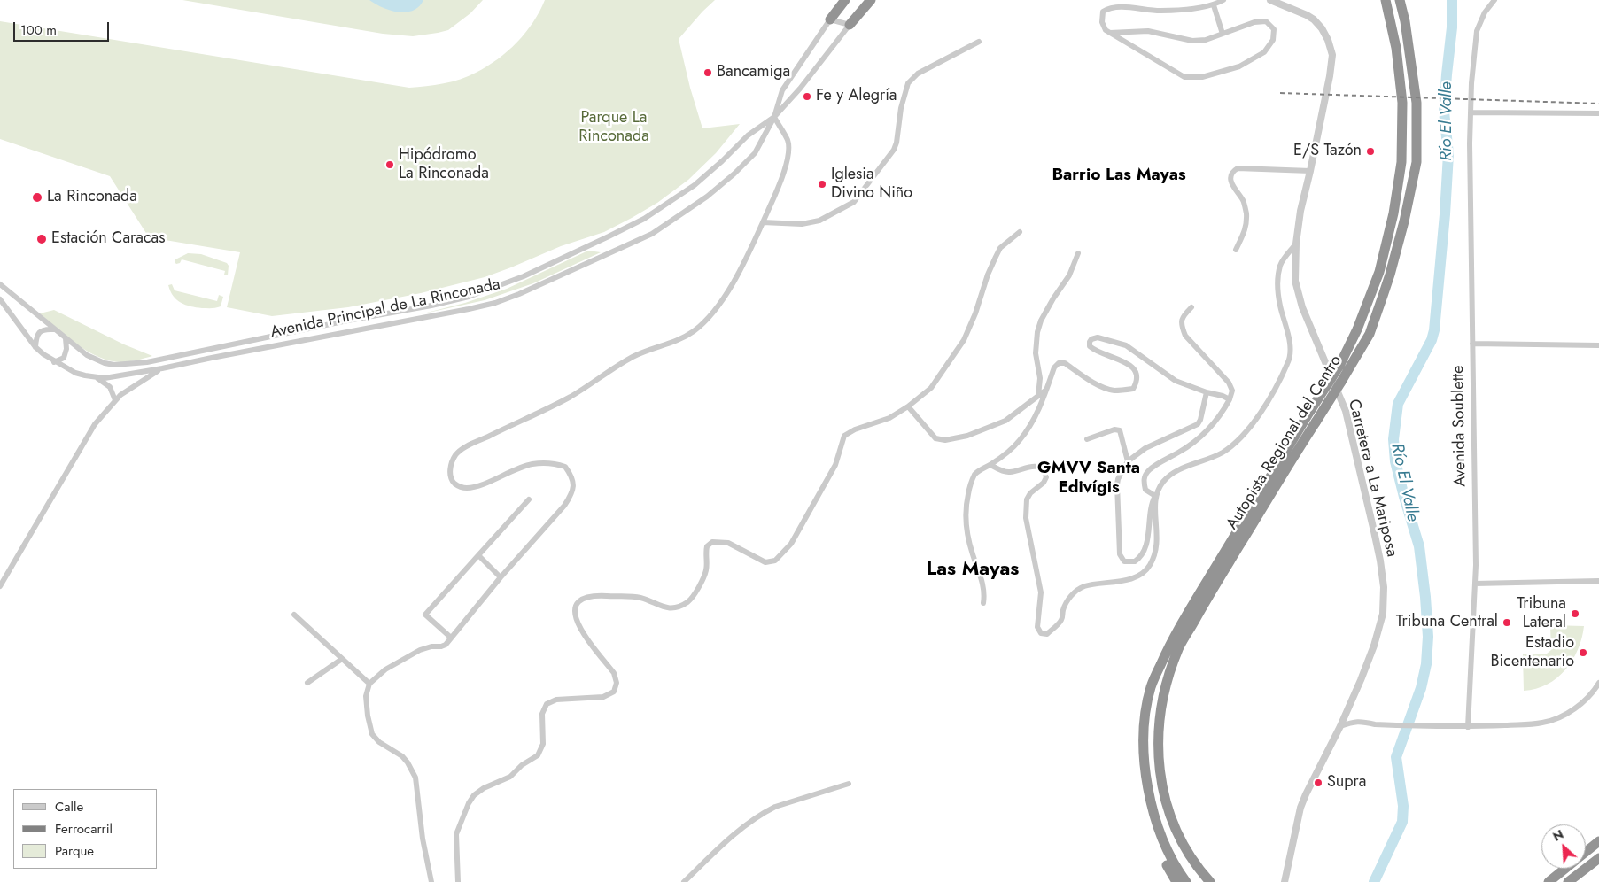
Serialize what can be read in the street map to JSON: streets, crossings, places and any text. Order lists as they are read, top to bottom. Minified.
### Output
{"streets":{"highway":["Autopista Regional del Centro"],"street":["Avenida Principal de La Rinconada","Avenida Soublette","Carretera a La Mariposa"]},"districts":["Barrio Las Mayas","GMVV Santa Edivígis","Las Mayas"],"water":["Río El Valle"],"parks":["Parque La Rinconada"],"places":["Bancamiga","Fe y Alegría","E/S Tazón","Hipódromo La Rinconada","Iglesia Divino Niño","La Rinconada","Estación Caracas","Tribuna Lateral","Tribuna Central","Estadio Bicentenario","Supra"],"legend":["Calle","Ferrocarril","Parque"],"scale_bar":"100 m","north":"top left"}
